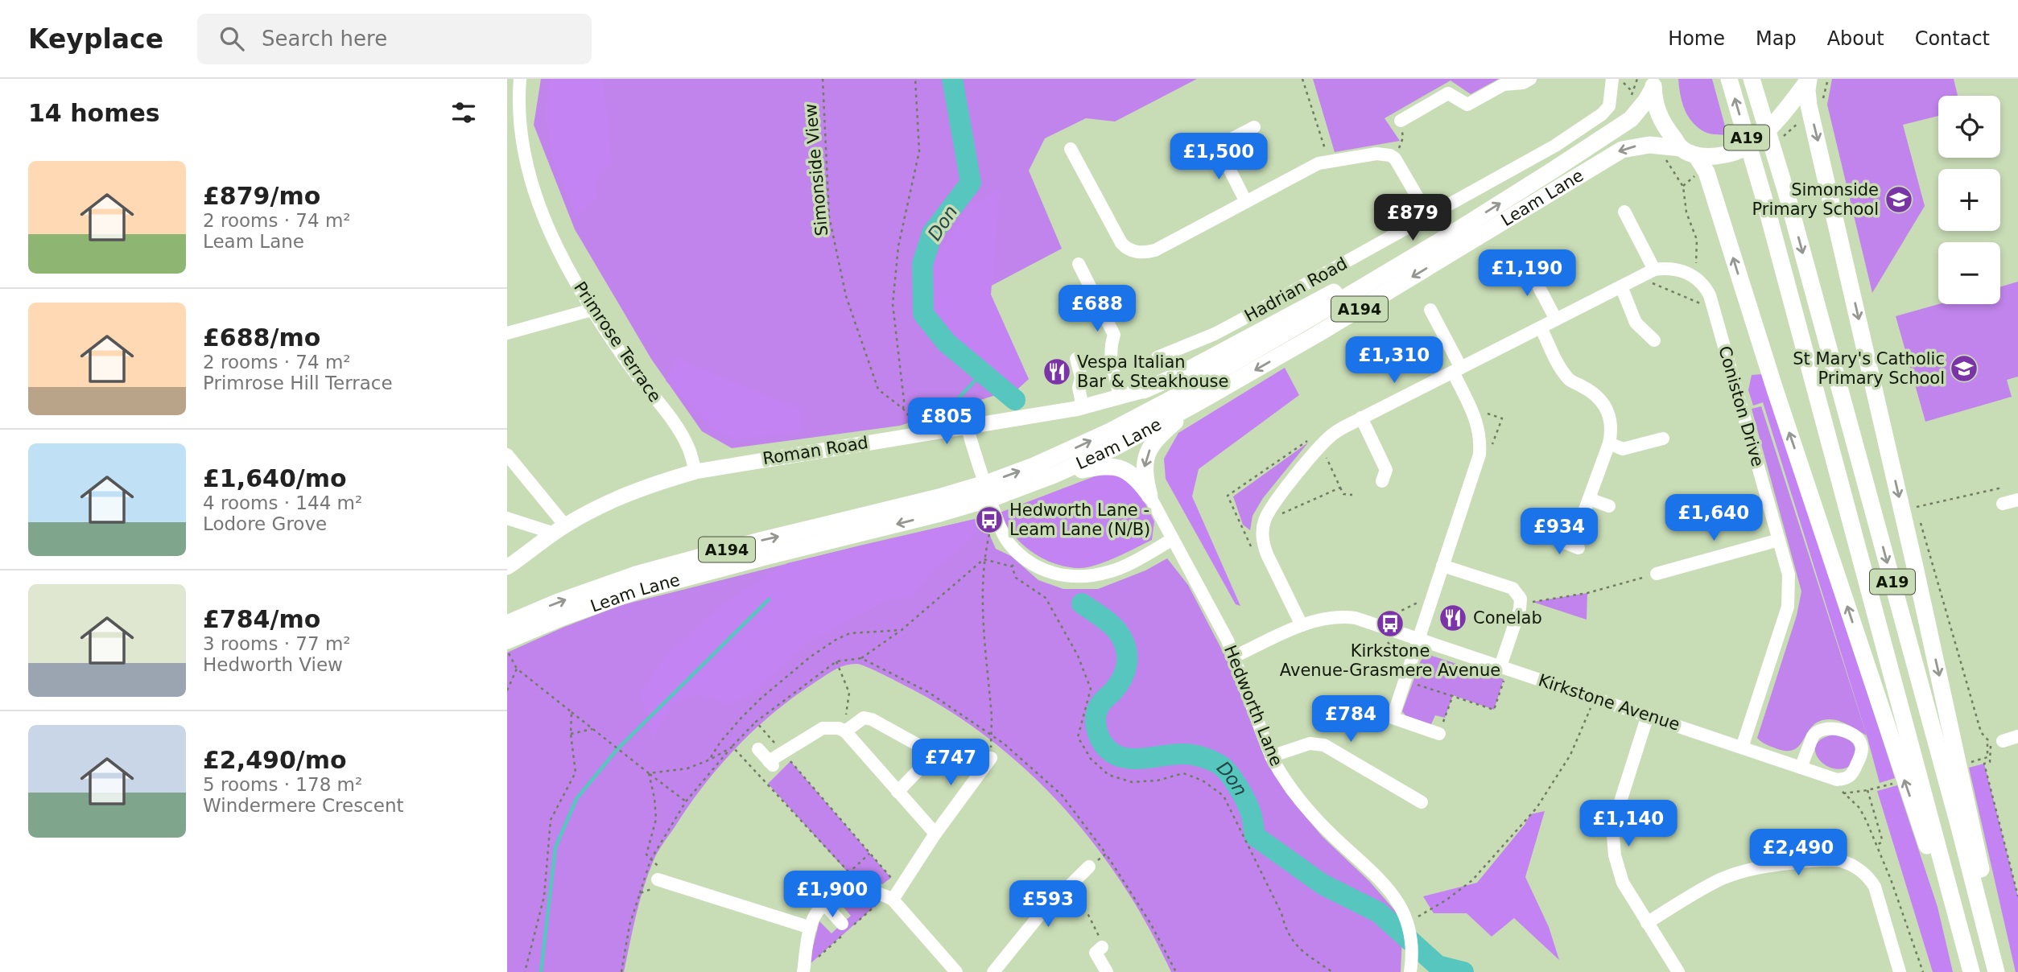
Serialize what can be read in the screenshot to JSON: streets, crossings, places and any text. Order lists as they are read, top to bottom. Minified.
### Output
{"streets":{"highway":["A19","Leam Lane","A194"],"main road":["Roman Road"],"street":["Hadrian Road","Primrose Terrace","Coniston Drive","Kirkstone Avenue","Hedworth Lane"],"path":["Simonside View"]},"crossings":[["Leam Lane","A194"],["A194","Hedworth Lane"],["Primrose Terrace","Roman Road"],["Coniston Drive","Kirkstone Avenue"],["Kirkstone Avenue","Hedworth Lane"]],"water":["Don"],"places":{"school or university":["Simonside Primary School","St Mary's Catholic Primary School"],"restaurant":["Vespa Italian Bar & Steakhouse","Conelab"],"bus stop":["Hedworth Lane - Leam Lane (N/B)","Kirkstone Avenue-Grasmere Avenue"]},"page":{"header":"Keyplace","search":"Search here","nav":["Home","Map","About","Contact"],"heading":"14 homes","map_buttons":["+","−"],"price":["£1,500","£879","£1,190","£688","£1,310","£805","£1,640","£934","£784","£747","£1,140","£2,490","£1,900","£593"],"list":[{"name":"£879/mo","note":"2 rooms · 74 m² · Leam Lane"},{"name":"£688/mo","note":"2 rooms · 74 m² · Primrose Hill Terrace"},{"name":"£1,640/mo","note":"4 rooms · 144 m² · Lodore Grove"},{"name":"£784/mo","note":"3 rooms · 77 m² · Hedworth View"},{"name":"£2,490/mo","note":"5 rooms · 178 m² · Windermere Crescent"}]}}
